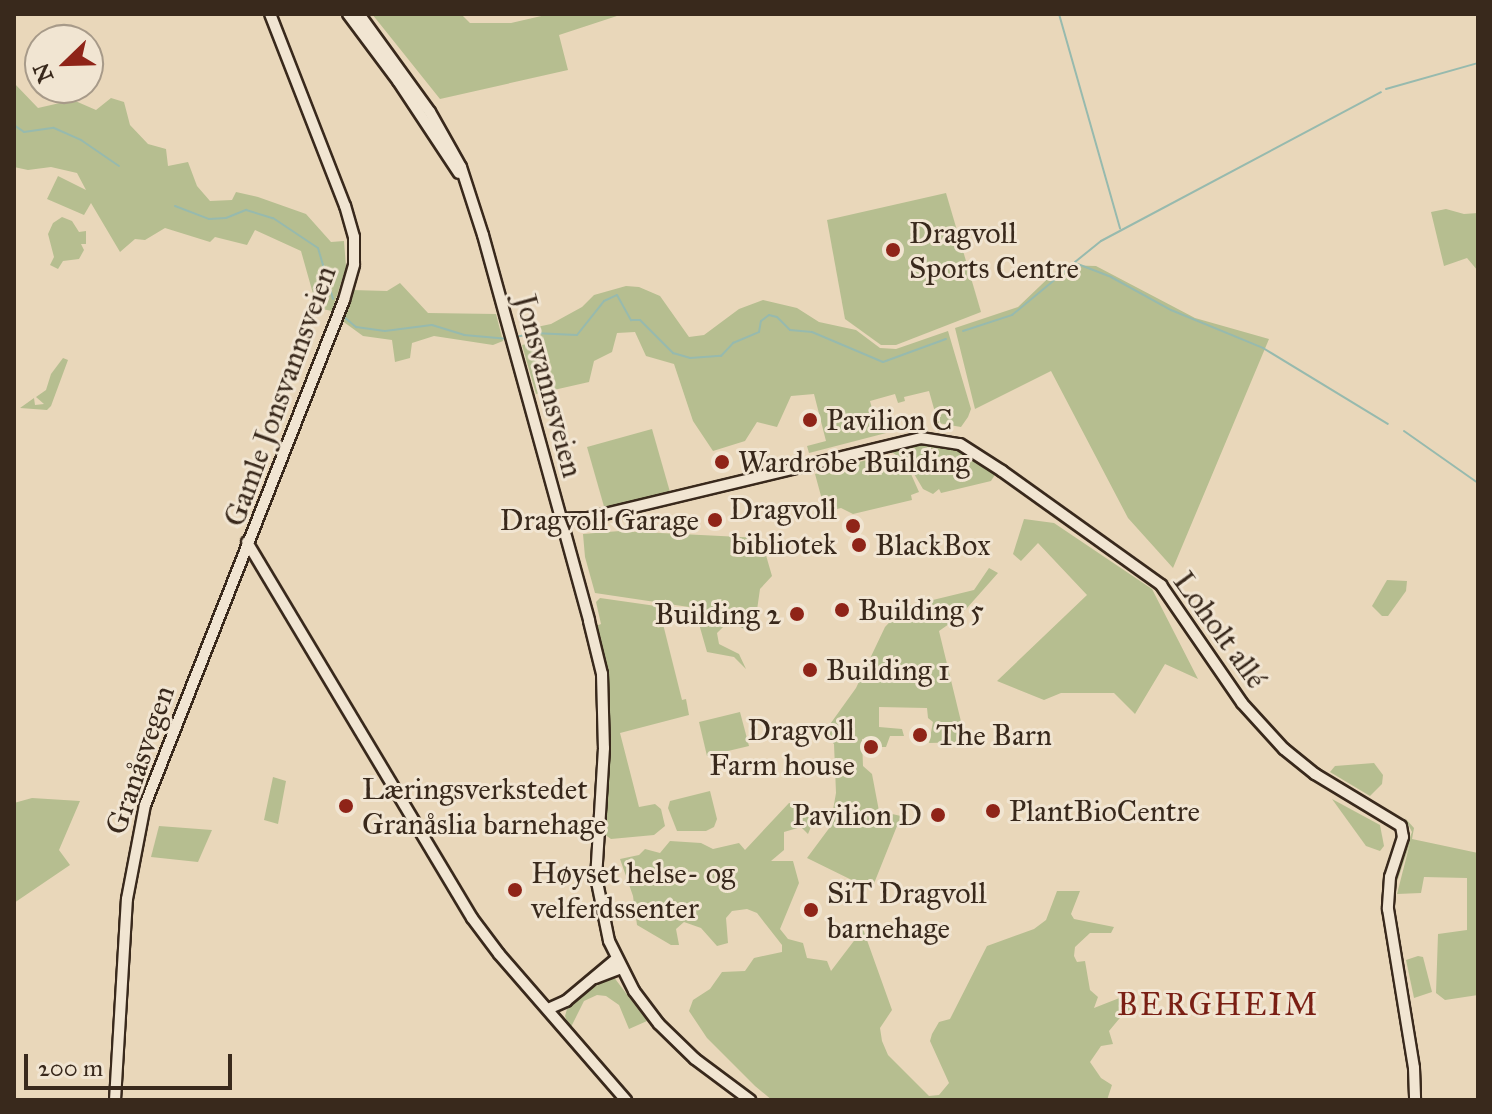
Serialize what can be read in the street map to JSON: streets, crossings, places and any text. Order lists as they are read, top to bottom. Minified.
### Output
{"streets":{"street":["Jonsvannsveien","Gamle Jonsvannsveien","Loholt allé","Granåsvegen"]},"crossings":[["Jonsvannsveien","Loholt allé"],["Gamle Jonsvannsveien","Granåsvegen"]],"districts":["BERGHEIM"],"places":["Dragvoll Sports Centre","Pavilion C","Wardrobe Building","Dragvoll Garage","Dragvoll bibliotek","BlackBox","Building 5","Building 2","Building 1","The Barn","Dragvoll Farm house","Læringsverkstedet Granåslia barnehage","PlantBioCentre","Pavilion D","Høyset helse- og velferdssenter","SiT Dragvoll barnehage"],"scale_bar":"200 m","north":"bottom left"}
